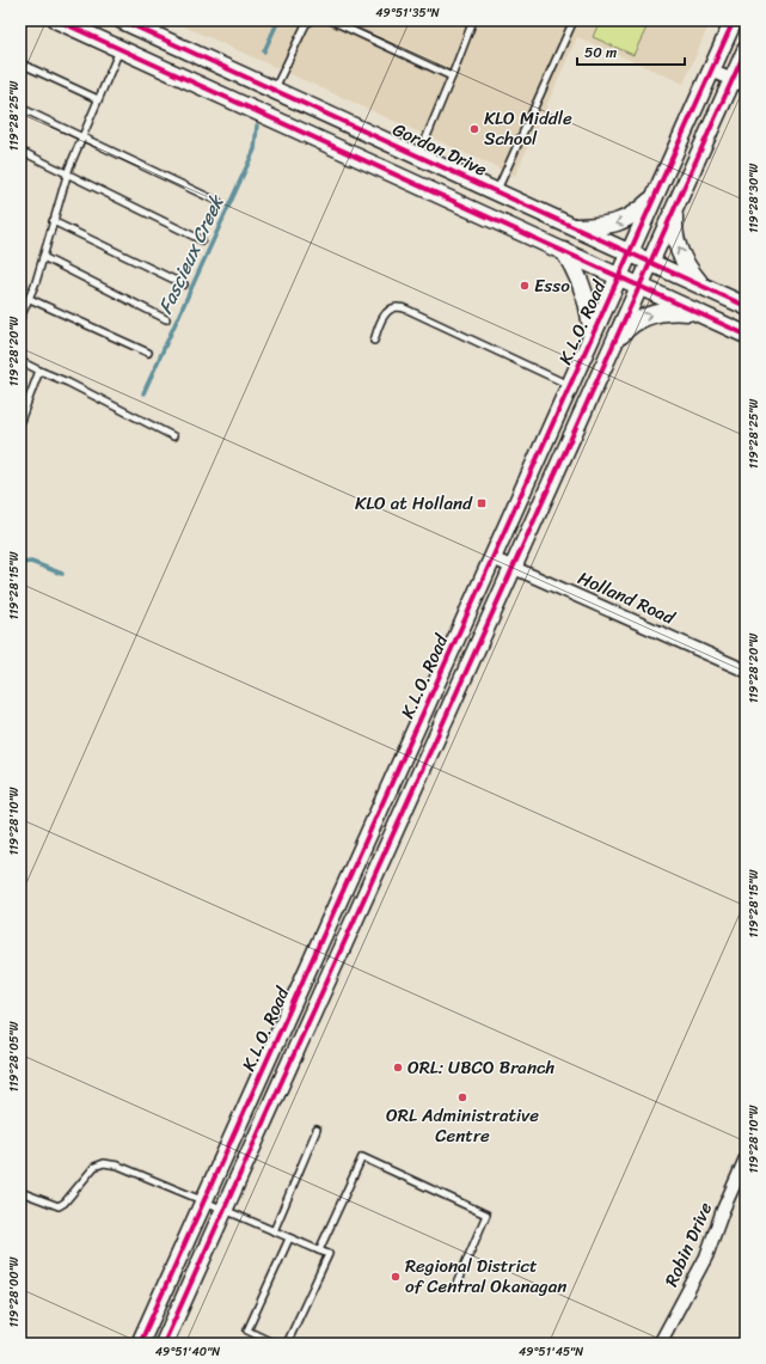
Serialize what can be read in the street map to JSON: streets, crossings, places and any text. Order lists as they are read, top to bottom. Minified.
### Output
{"streets":{"main road":["Gordon Drive","K.L.O. Road"],"street":["Holland Road","Robin Drive"]},"crossings":[["Gordon Drive","K.L.O. Road"],["K.L.O. Road","Holland Road"]],"water":["Fascieux Creek"],"places":{"other":["KLO Middle School","Esso","ORL: UBCO Branch","ORL Administrative Centre","Regional District of Central Okanagan"],"transit":["KLO at Holland"]},"scale_bar":"50 m","coordinates":["49°51'35\"N","119°28'25\"W","119°28'30\"W","119°28'20\"W","119°28'15\"W","119°28'10\"W","119°28'05\"W","119°28'00\"W","49°51'40\"N","49°51'45\"N"]}
